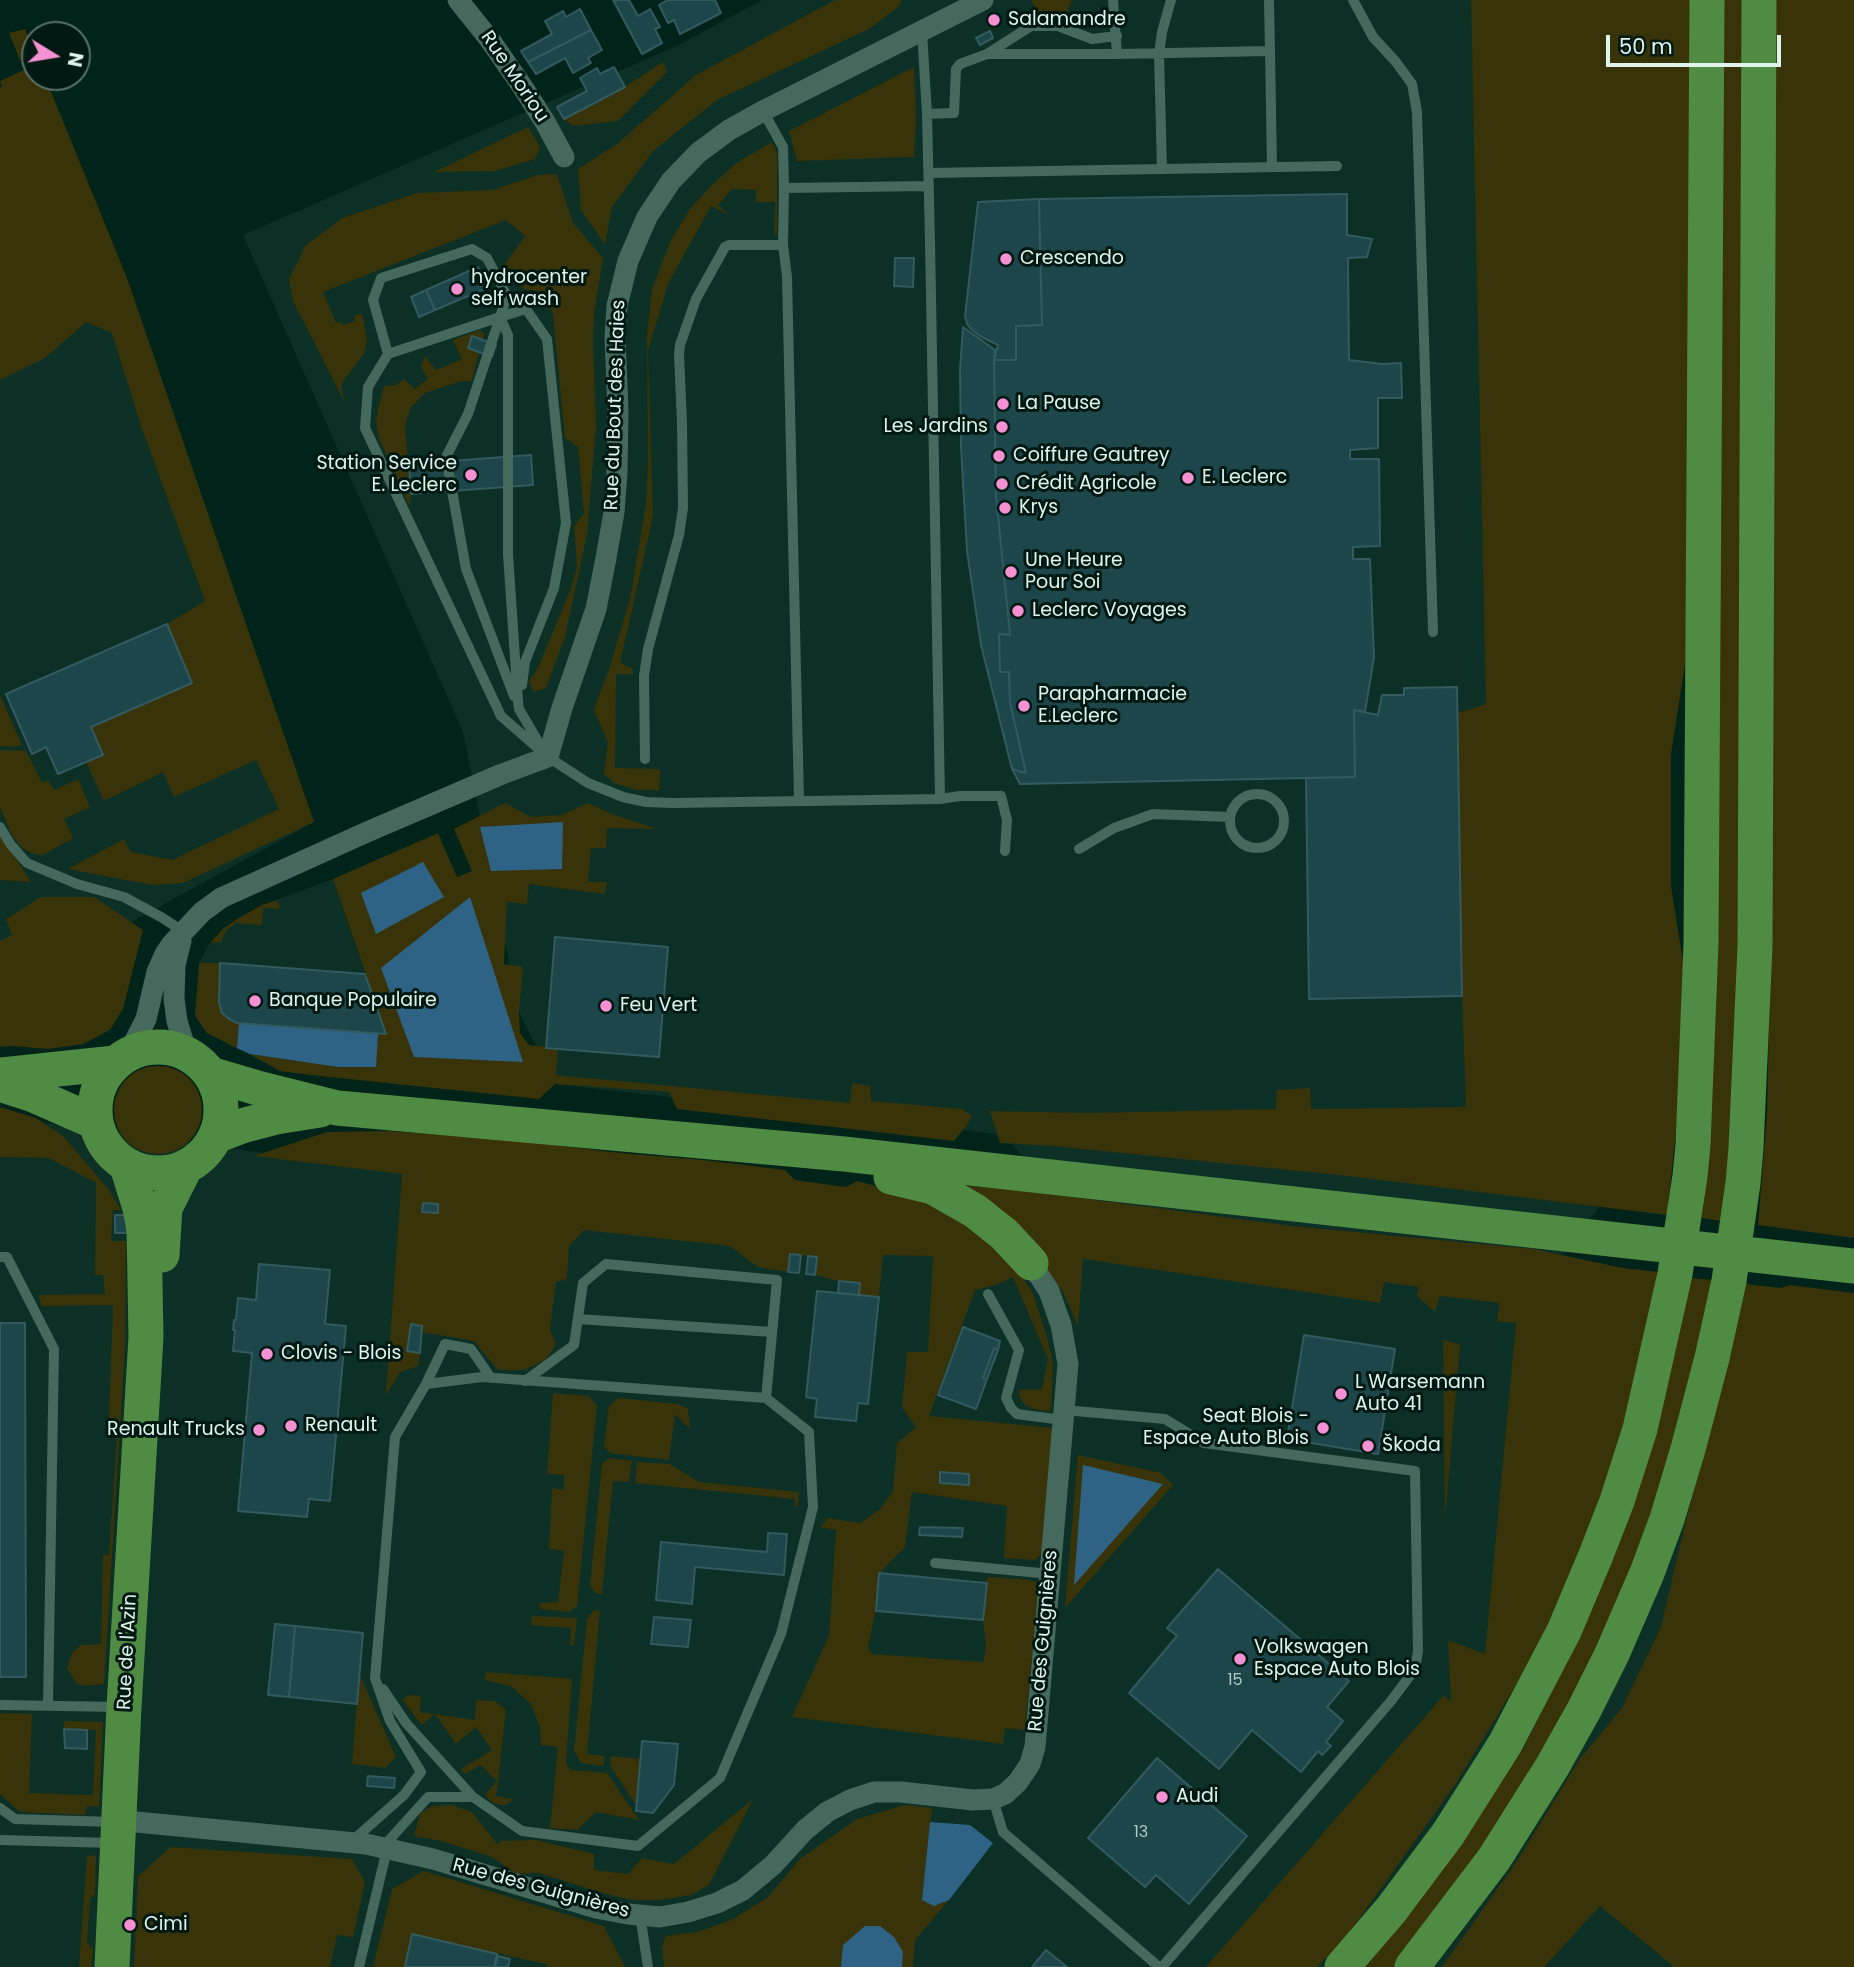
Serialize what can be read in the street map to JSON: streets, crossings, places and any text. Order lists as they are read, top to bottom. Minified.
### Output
{"streets":{"main road":["Rue de l'Azin"],"street":["Rue Moriou","Rue du Bout des Haies","Rue des Guignières"]},"crossings":[["Rue des Guignières","Rue de l'Azin"]],"places":["Salamandre","Crescendo","hydrocenter self wash","La Pause","Les Jardins","Coiffure Gautrey","Station Service E. Leclerc","E. Leclerc","Crédit Agricole","Krys","Une Heure Pour Soi","Leclerc Voyages","Parapharmacie E.Leclerc","Banque Populaire","Feu Vert","Clovis - Blois","L Warsemann Auto 41","Renault","Seat Blois - Espace Auto Blois","Renault Trucks","Škoda","Volkswagen Espace Auto Blois","Audi","Cimi"],"house_numbers":["15","13"],"scale_bar":"50 m","north":"right"}
